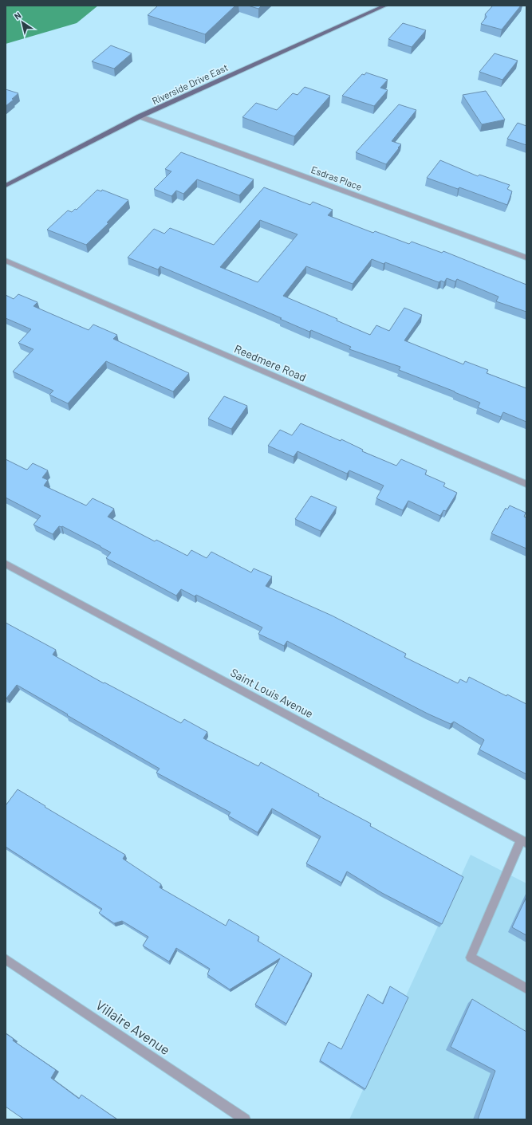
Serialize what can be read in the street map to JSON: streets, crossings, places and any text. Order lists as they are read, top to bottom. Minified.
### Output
{"streets":{"main road":["Riverside Drive East"],"street":["Esdras Place","Reedmere Road","Saint Louis Avenue","Villaire Avenue"]},"crossings":[["Riverside Drive East","Esdras Place"]],"north":"top left"}
